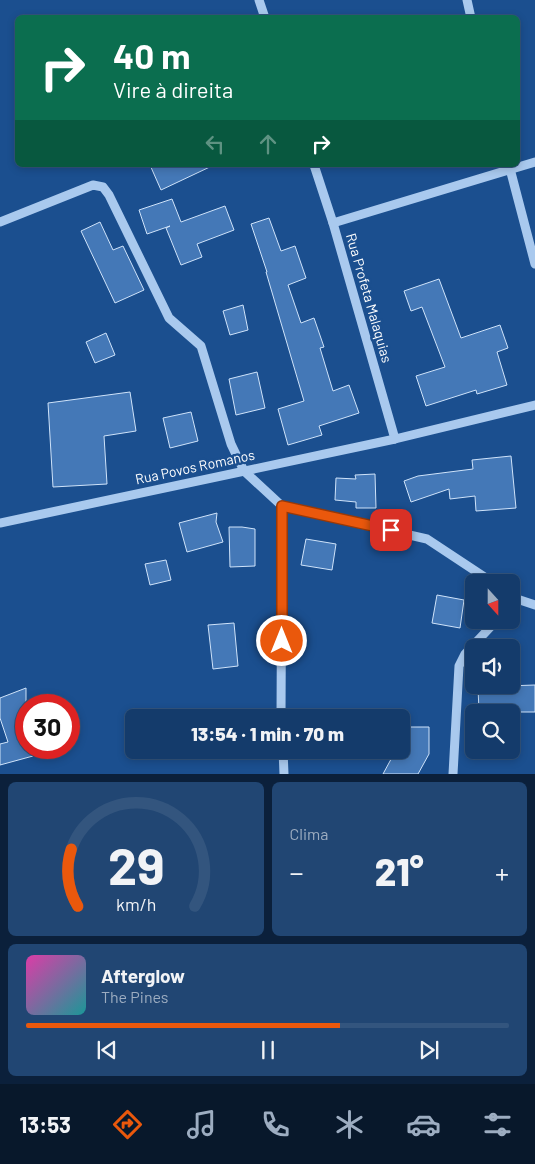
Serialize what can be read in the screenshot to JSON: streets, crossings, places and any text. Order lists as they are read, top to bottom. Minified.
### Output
{"streets":{"street":["Rua Profeta Malaquias","Rua Povos Romanos"]},"crossings":[["Rua Profeta Malaquias","Rua Povos Romanos"]],"north":"bottom","page":{"turn":["40 m","Vire à direita"],"limit":"30","trip":"13:54 · 1 min · 70 m","tile":"Clima","heat":["−","21°","+"],"song":["Afterglow","The Pines"],"tabs":"13:53","gauge":["29","km/h"]}}
